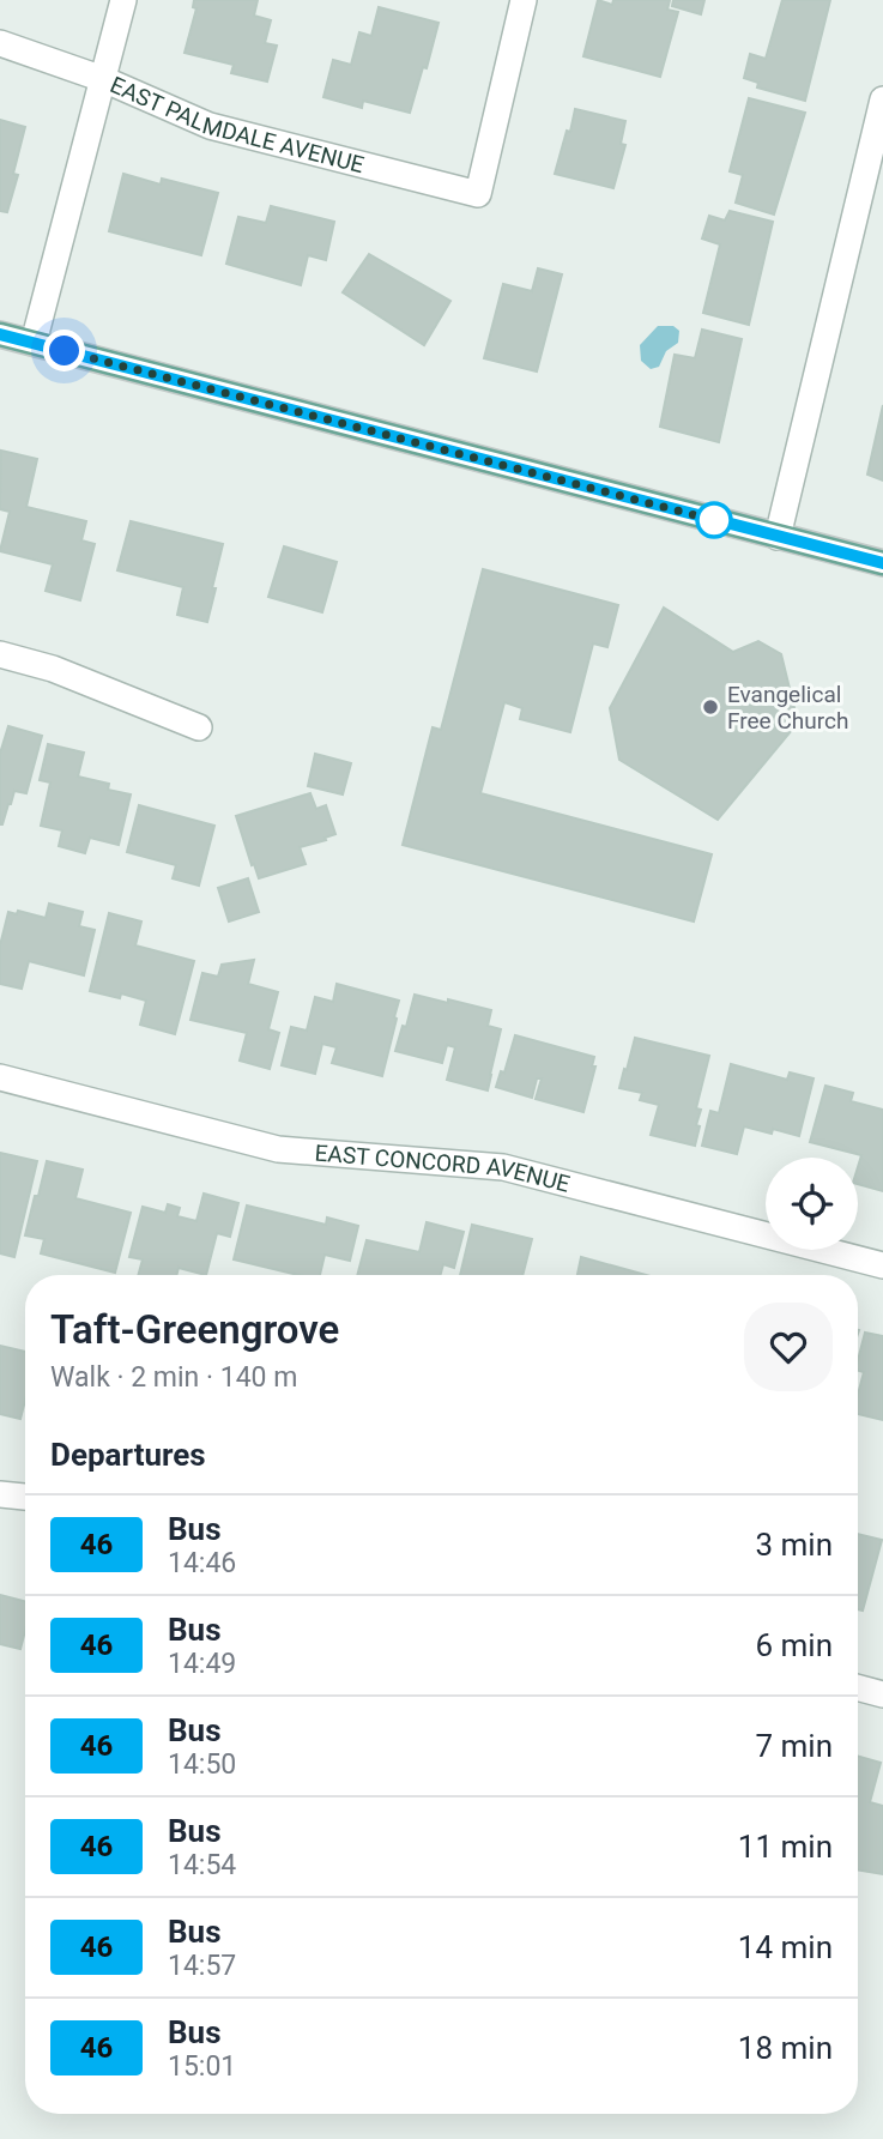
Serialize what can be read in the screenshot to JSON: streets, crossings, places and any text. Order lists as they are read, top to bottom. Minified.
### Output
{"streets":{"street":["EAST PALMDALE AVENUE","EAST CONCORD AVENUE"]},"places":["Evangelical Free Church"],"lines":["bus line 46"],"page":{"heading":[["Taft-Greengrove","Walk · 2 min · 140 m"],"Departures"],"list":[{"mark":"46","name":"Bus","note":"14:46","value":"3 min"},{"mark":"46","name":"Bus","note":"14:49","value":"6 min"},{"mark":"46","name":"Bus","note":"14:50","value":"7 min"},{"mark":"46","name":"Bus","note":"14:54","value":"11 min"},{"mark":"46","name":"Bus","note":"14:57","value":"14 min"},{"mark":"46","name":"Bus","note":"15:01","value":"18 min"}]}}
